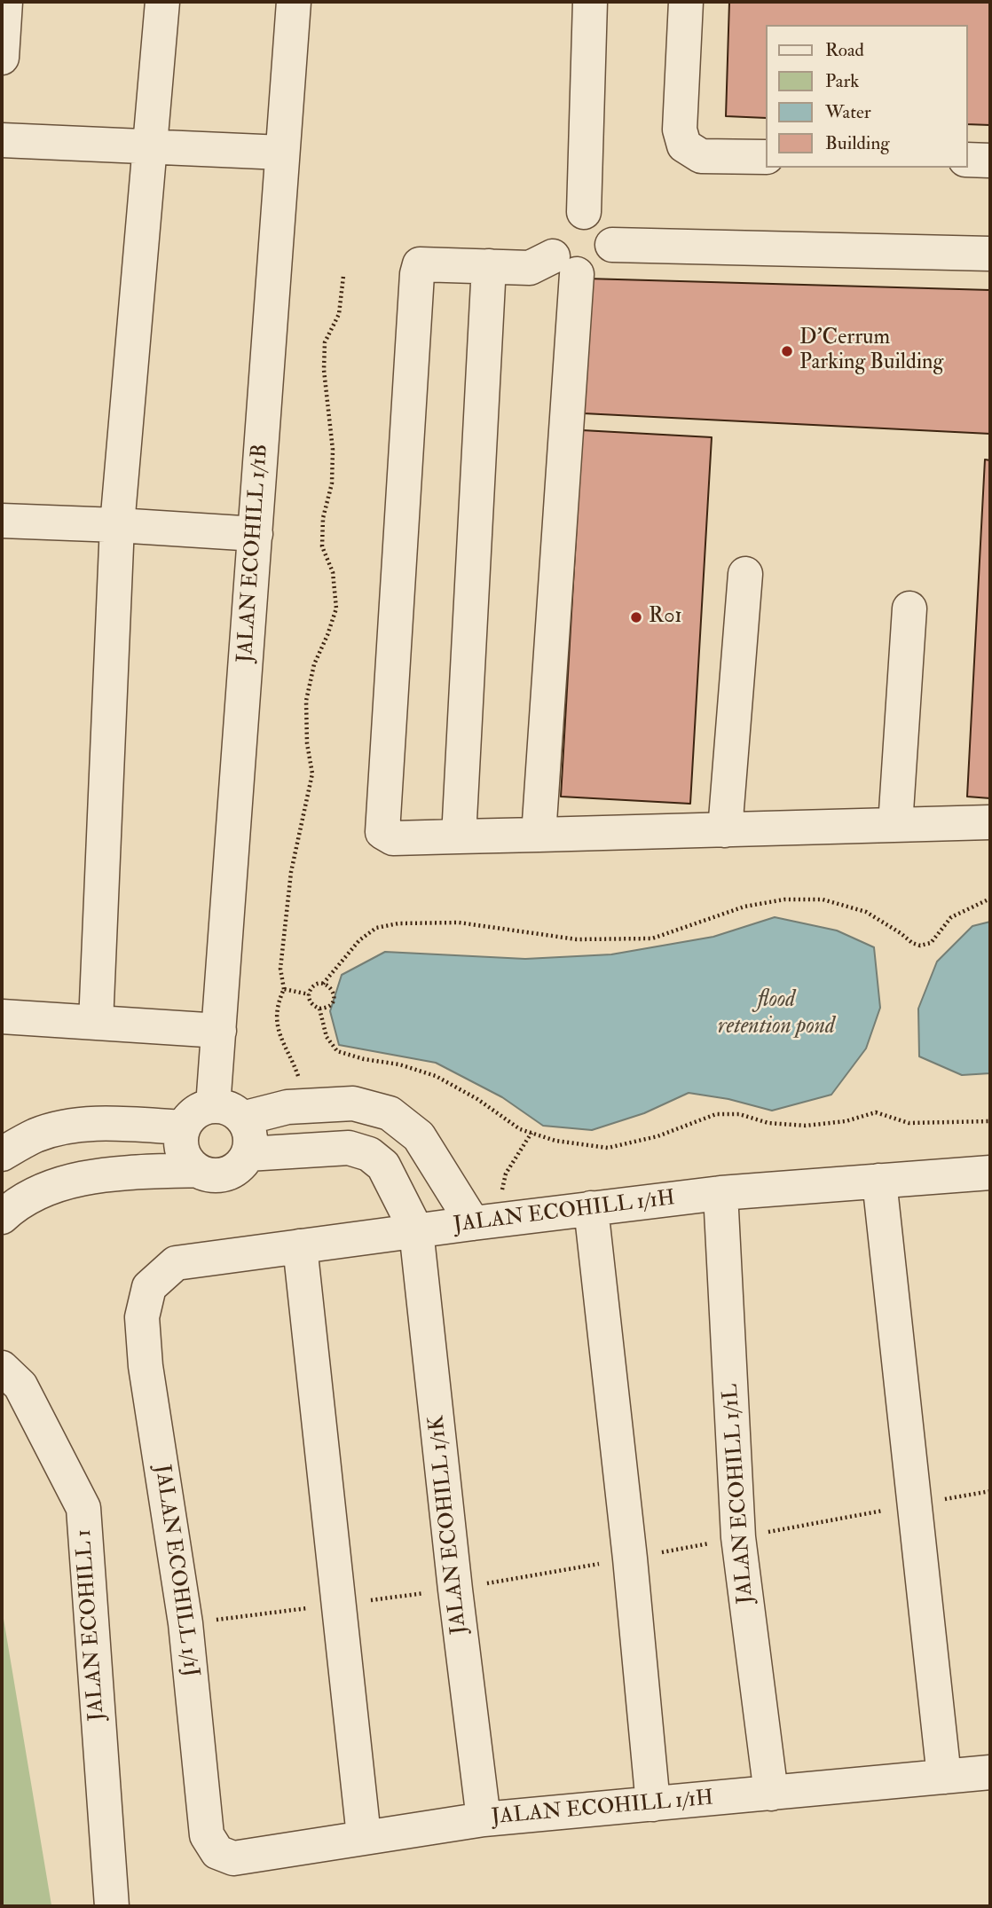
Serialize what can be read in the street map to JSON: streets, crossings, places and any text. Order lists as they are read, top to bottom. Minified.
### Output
{"streets":{"street":["JALAN ECOHILL 1/1B","JALAN ECOHILL 1/1H","JALAN ECOHILL 1/1L","JALAN ECOHILL 1/1K","JALAN ECOHILL 1/1J","JALAN ECOHILL 1"]},"crossings":[["JALAN ECOHILL 1/1H","JALAN ECOHILL 1/1L"],["JALAN ECOHILL 1/1H","JALAN ECOHILL 1/1K"],["JALAN ECOHILL 1/1H","JALAN ECOHILL 1/1J"]],"water":["flood retention pond"],"places":["D'Cerrum Parking Building","R01"],"legend":["Road","Park","Water","Building"]}
